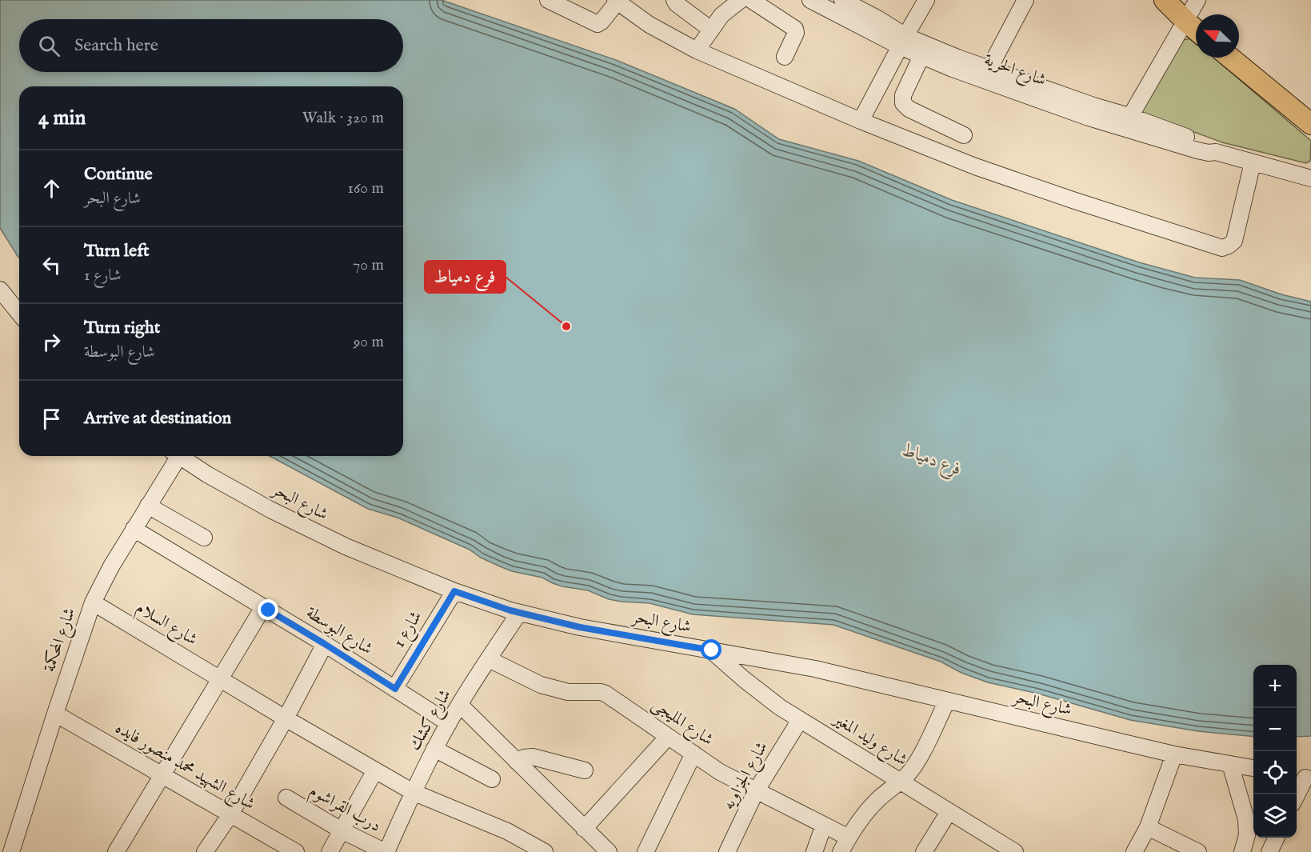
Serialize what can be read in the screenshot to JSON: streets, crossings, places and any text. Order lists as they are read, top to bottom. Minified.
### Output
{"streets":{"street":["شارع الحرية","شارع البحر","شارع السلام","شارع 1","شارع البوسطة","شارع المحكمة","شارع كشك","شارع المليجى","شارع وليد المغير","شارع الشهيد محمد منصور فايده","شارع الجزاويه","درب القراشوم"]},"crossings":[["شارع البحر","شارع 1"],["شارع البحر","شارع كشك"],["شارع البحر","شارع وليد المغير"],["شارع السلام","شارع المحكمة"],["شارع السلام","شارع كشك"],["شارع 1","شارع البوسطة"],["شارع البوسطة","شارع المحكمة"],["شارع البوسطة","شارع كشك"],["شارع المحكمة","شارع الشهيد محمد منصور فايده"],["شارع كشك","شارع المليجى"],["شارع كشك","درب القراشوم"],["شارع المليجى","شارع الجزاويه"],["شارع وليد المغير","شارع الجزاويه"]],"water":["فرع دمياط"],"places":["فرع دمياط"],"north":"top left","page":{"search":"Search here","heading":["4 min","Walk · 320 m"],"list":[["Continue","شارع البحر","160 m"],["Turn left","شارع 1","70 m"],["Turn right","شارع البوسطة","90 m"],"Arrive at destination"],"map_buttons":["+","−"]}}
